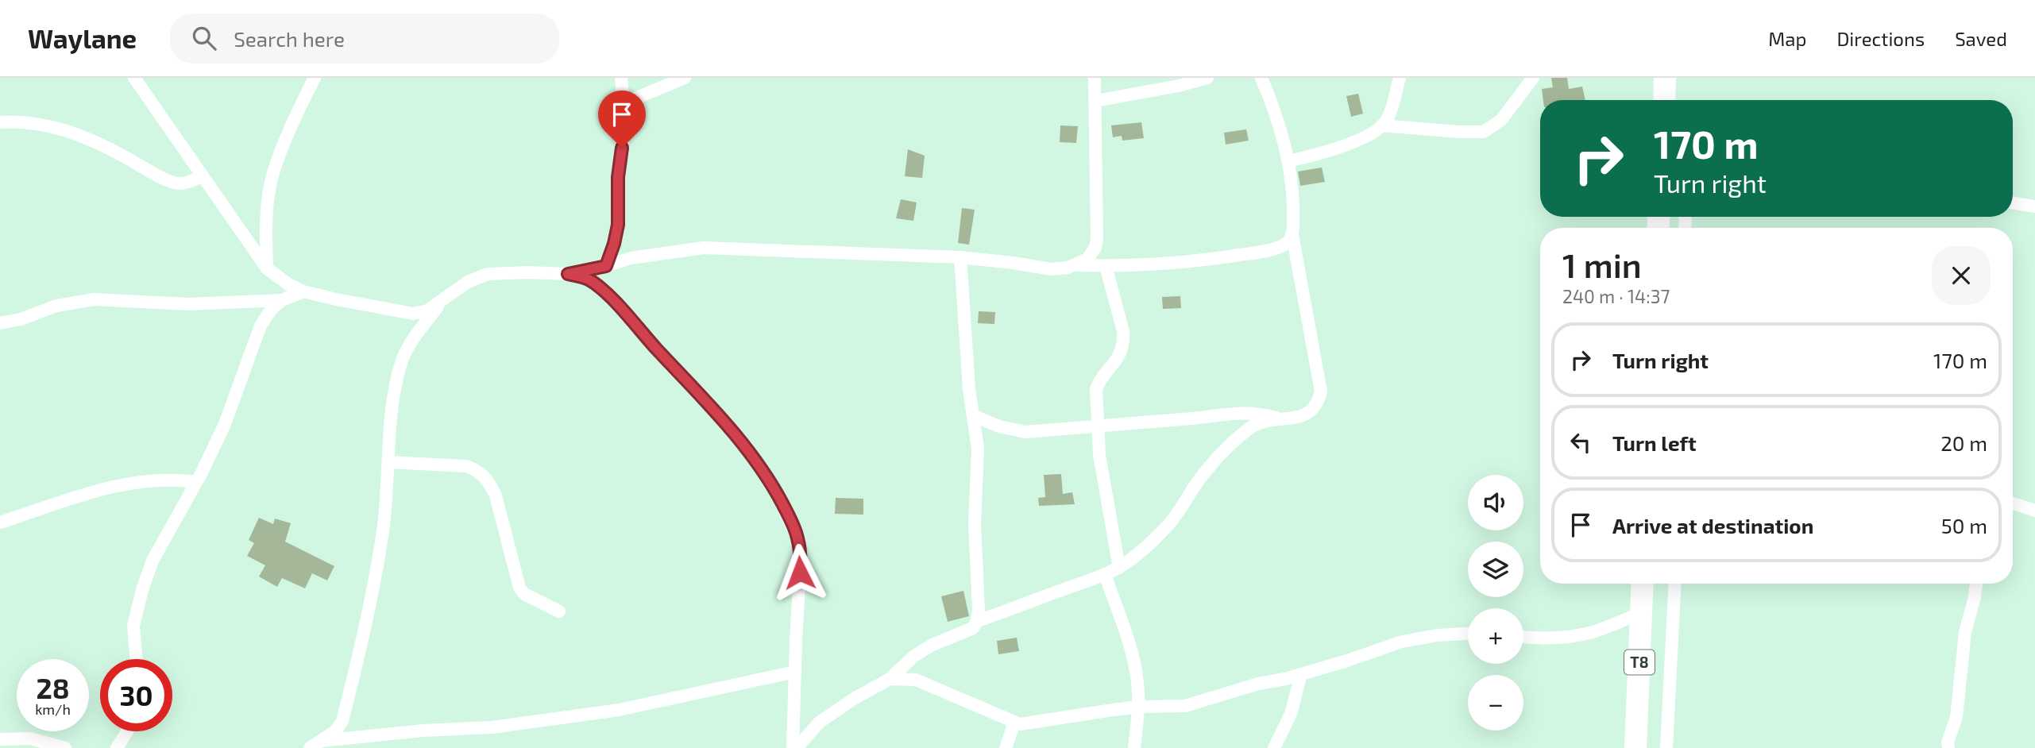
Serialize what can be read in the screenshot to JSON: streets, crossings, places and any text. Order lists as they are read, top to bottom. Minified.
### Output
{"streets":{"highway":["T8"]},"page":{"header":"Waylane","search":"Search here","nav":["Map","Directions","Saved"],"turn":["170 m","Turn right"],"heading":["1 min","240 m · 14:37"],"list":[{"name":"Turn right","value":"170 m"},{"name":"Turn left","value":"20 m"},{"name":"Arrive at destination","value":"50 m"}],"map_buttons":["+","−"],"speed":"28 km/h","limit":"30"}}
